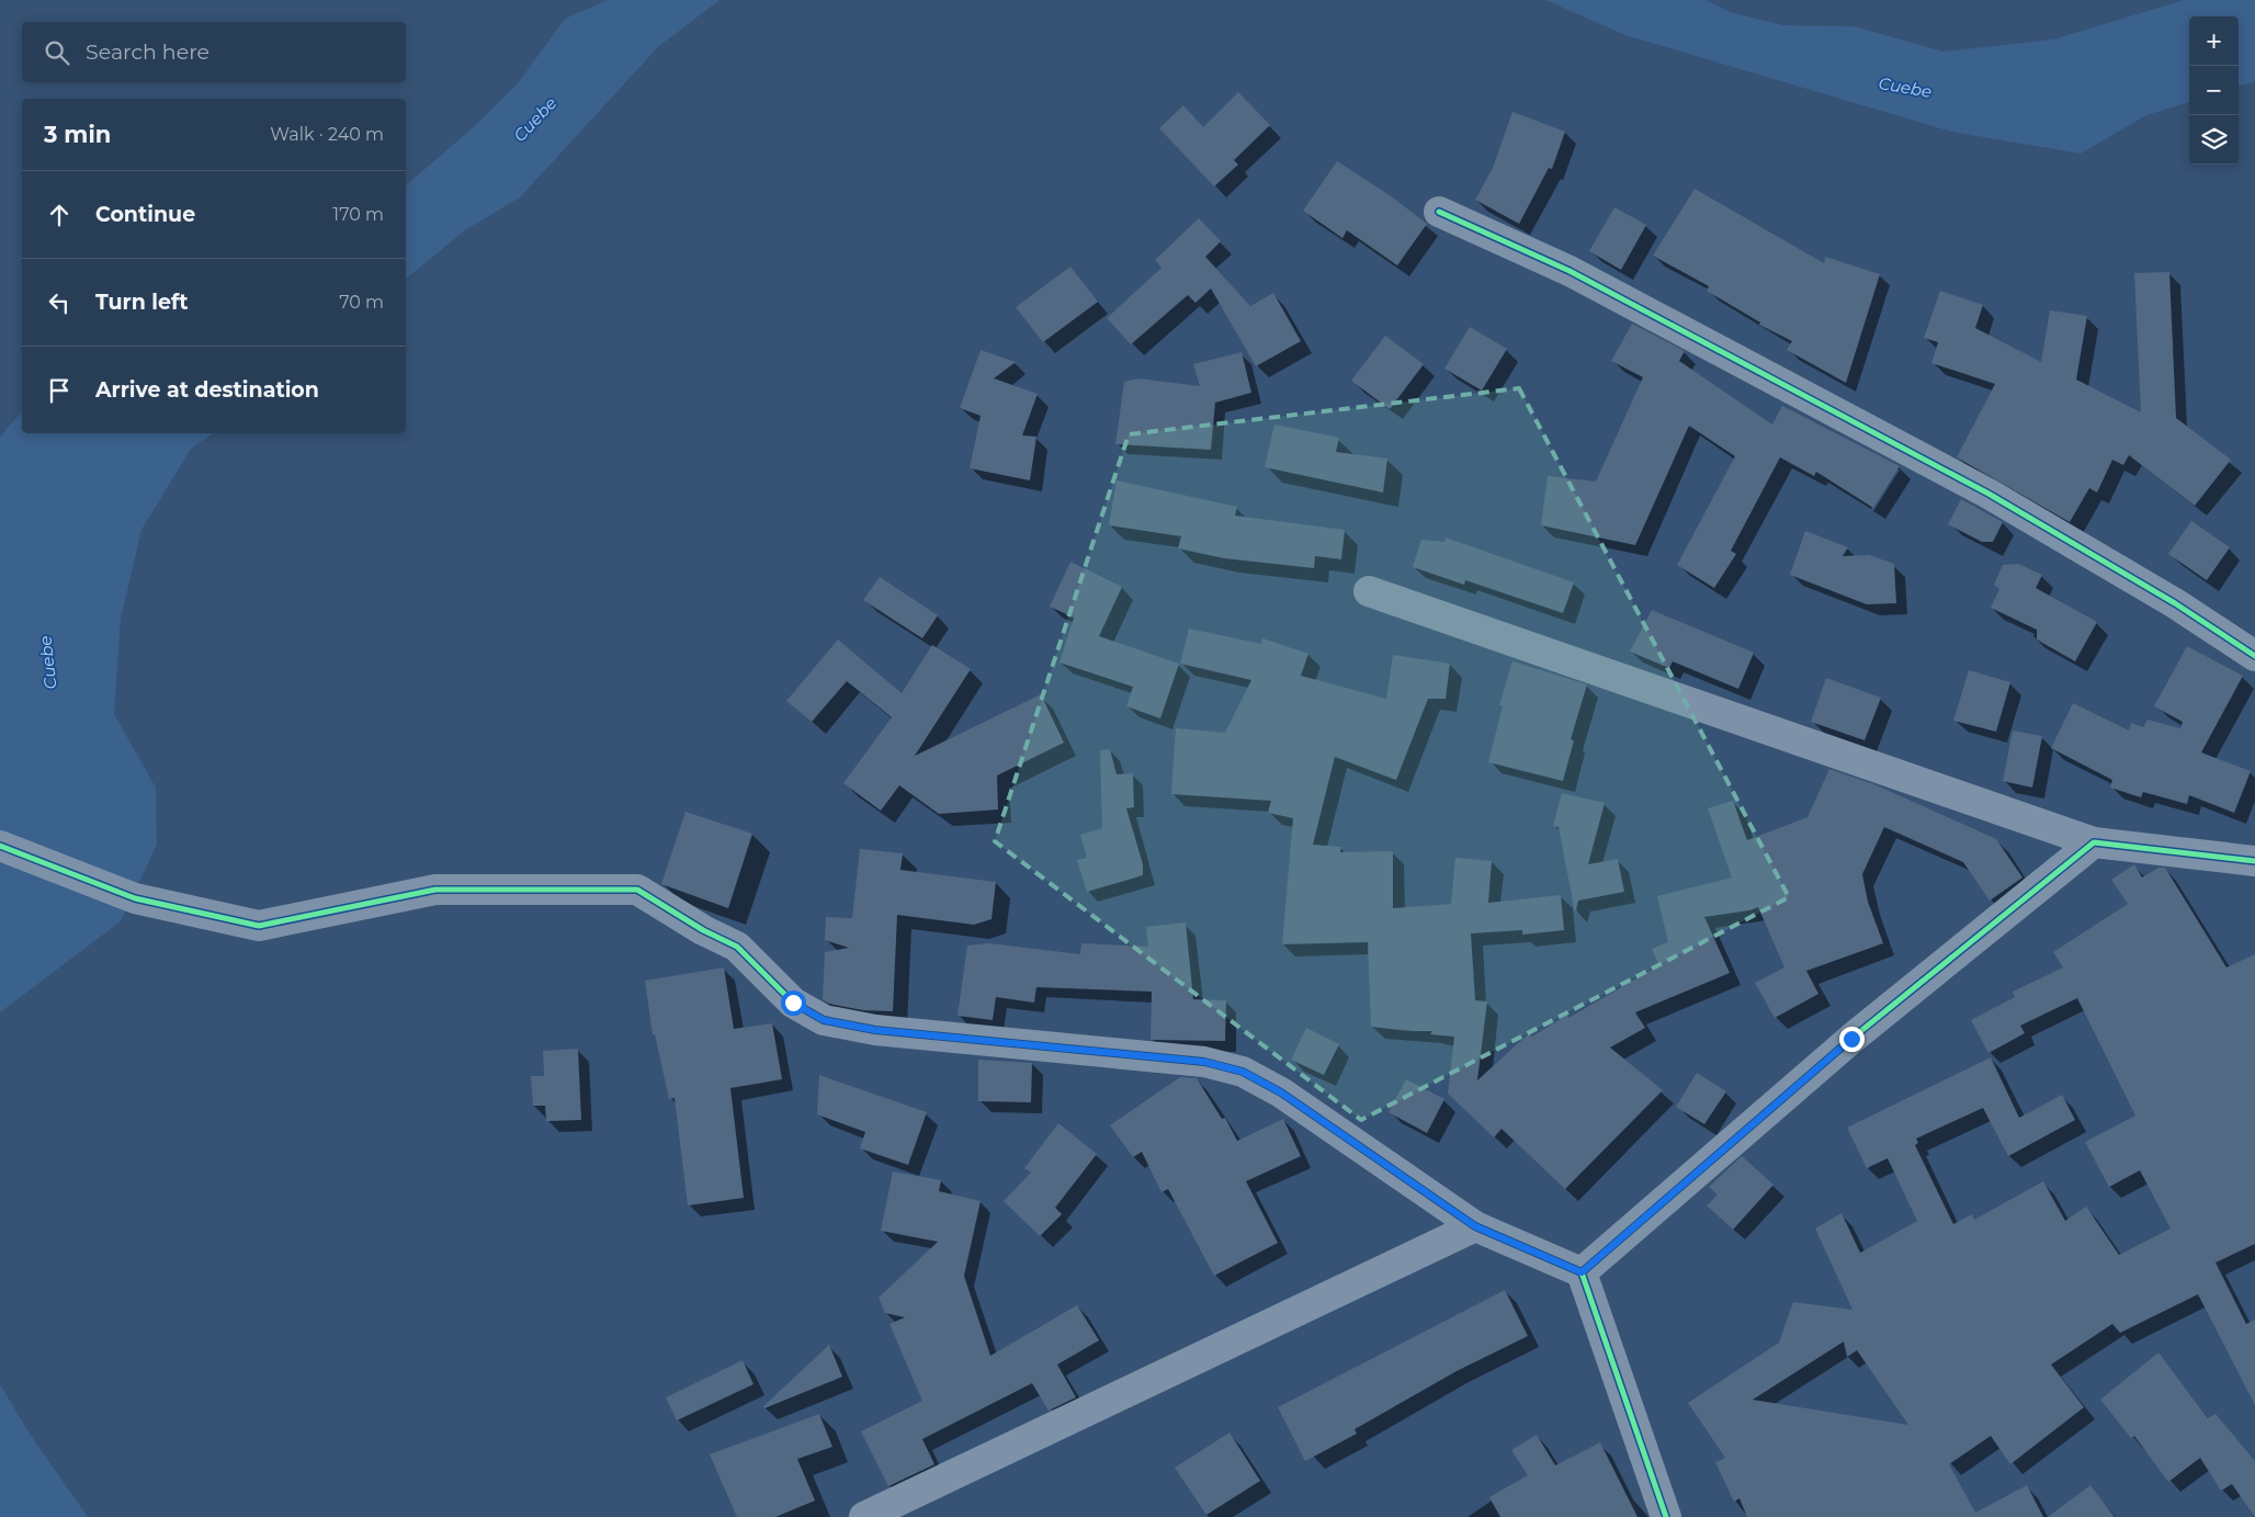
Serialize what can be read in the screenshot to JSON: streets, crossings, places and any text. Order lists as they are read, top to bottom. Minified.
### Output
{"water":["Cuebe"],"page":{"map_buttons":["+","−"],"search":"Search here","heading":["3 min","Walk · 240 m"],"list":[["Continue","170 m"],["Turn left","70 m"],"Arrive at destination"]}}
